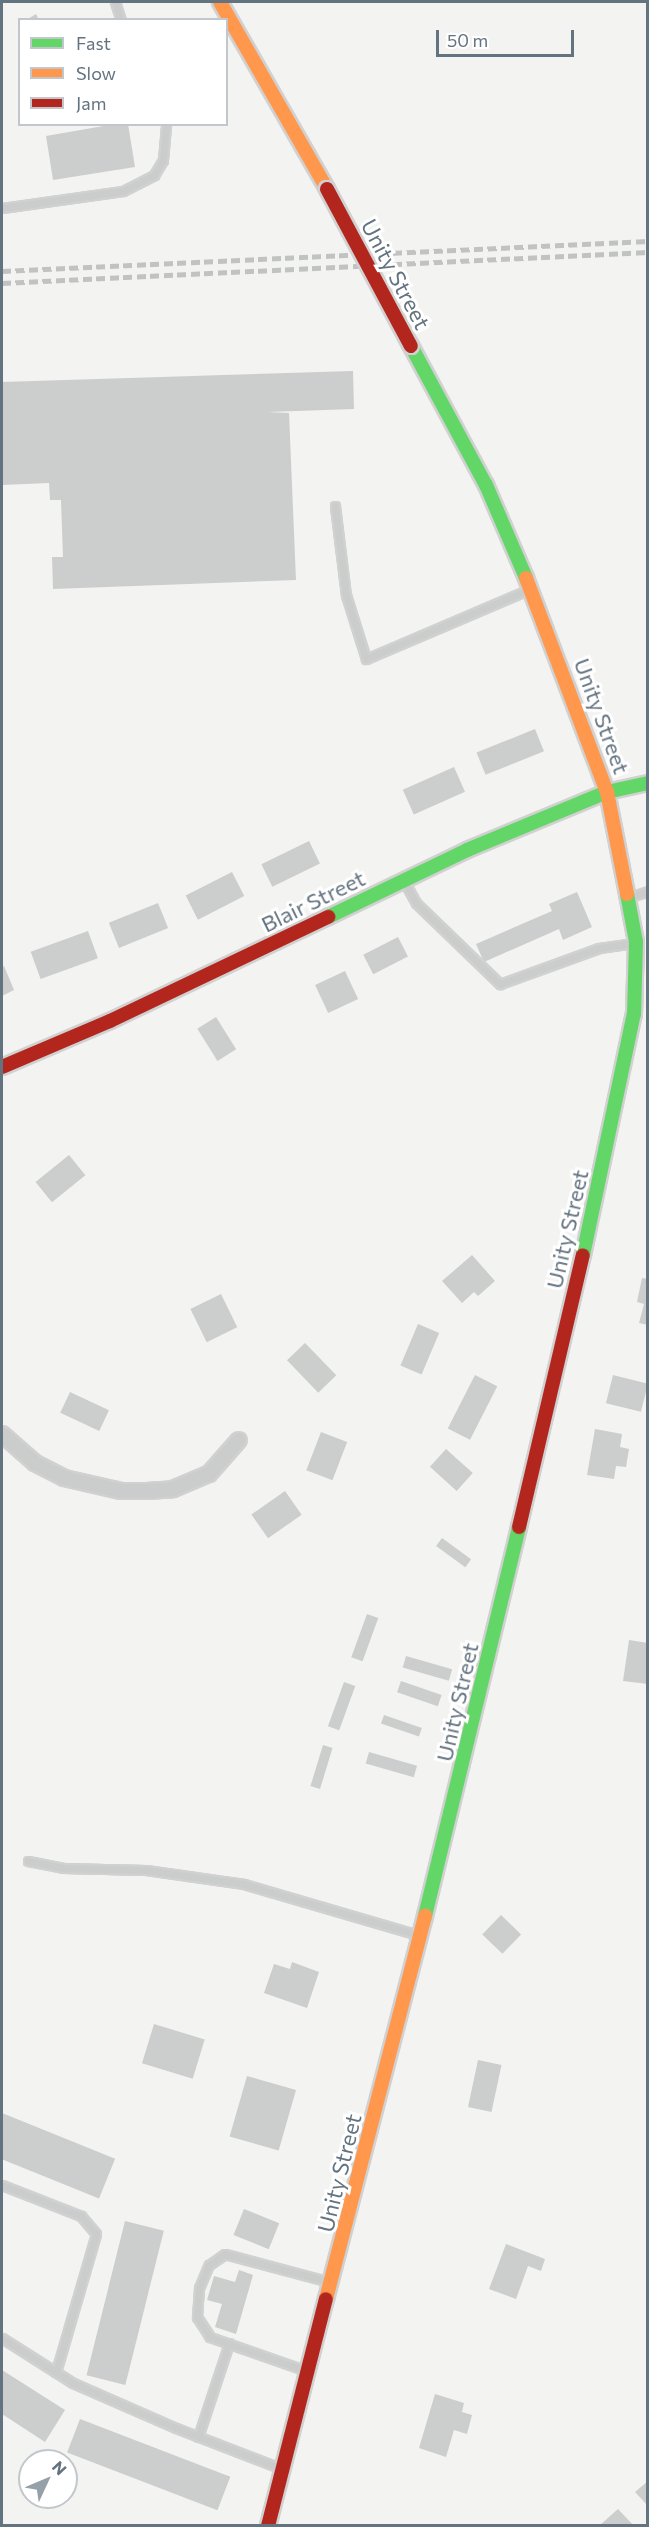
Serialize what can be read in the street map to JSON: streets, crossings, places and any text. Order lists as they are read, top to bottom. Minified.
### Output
{"streets":{"street":["Unity Street","Blair Street"]},"crossings":[["Unity Street","Blair Street"]],"legend":["Fast","Slow","Jam"],"scale_bar":"50 m","north":"top right"}
